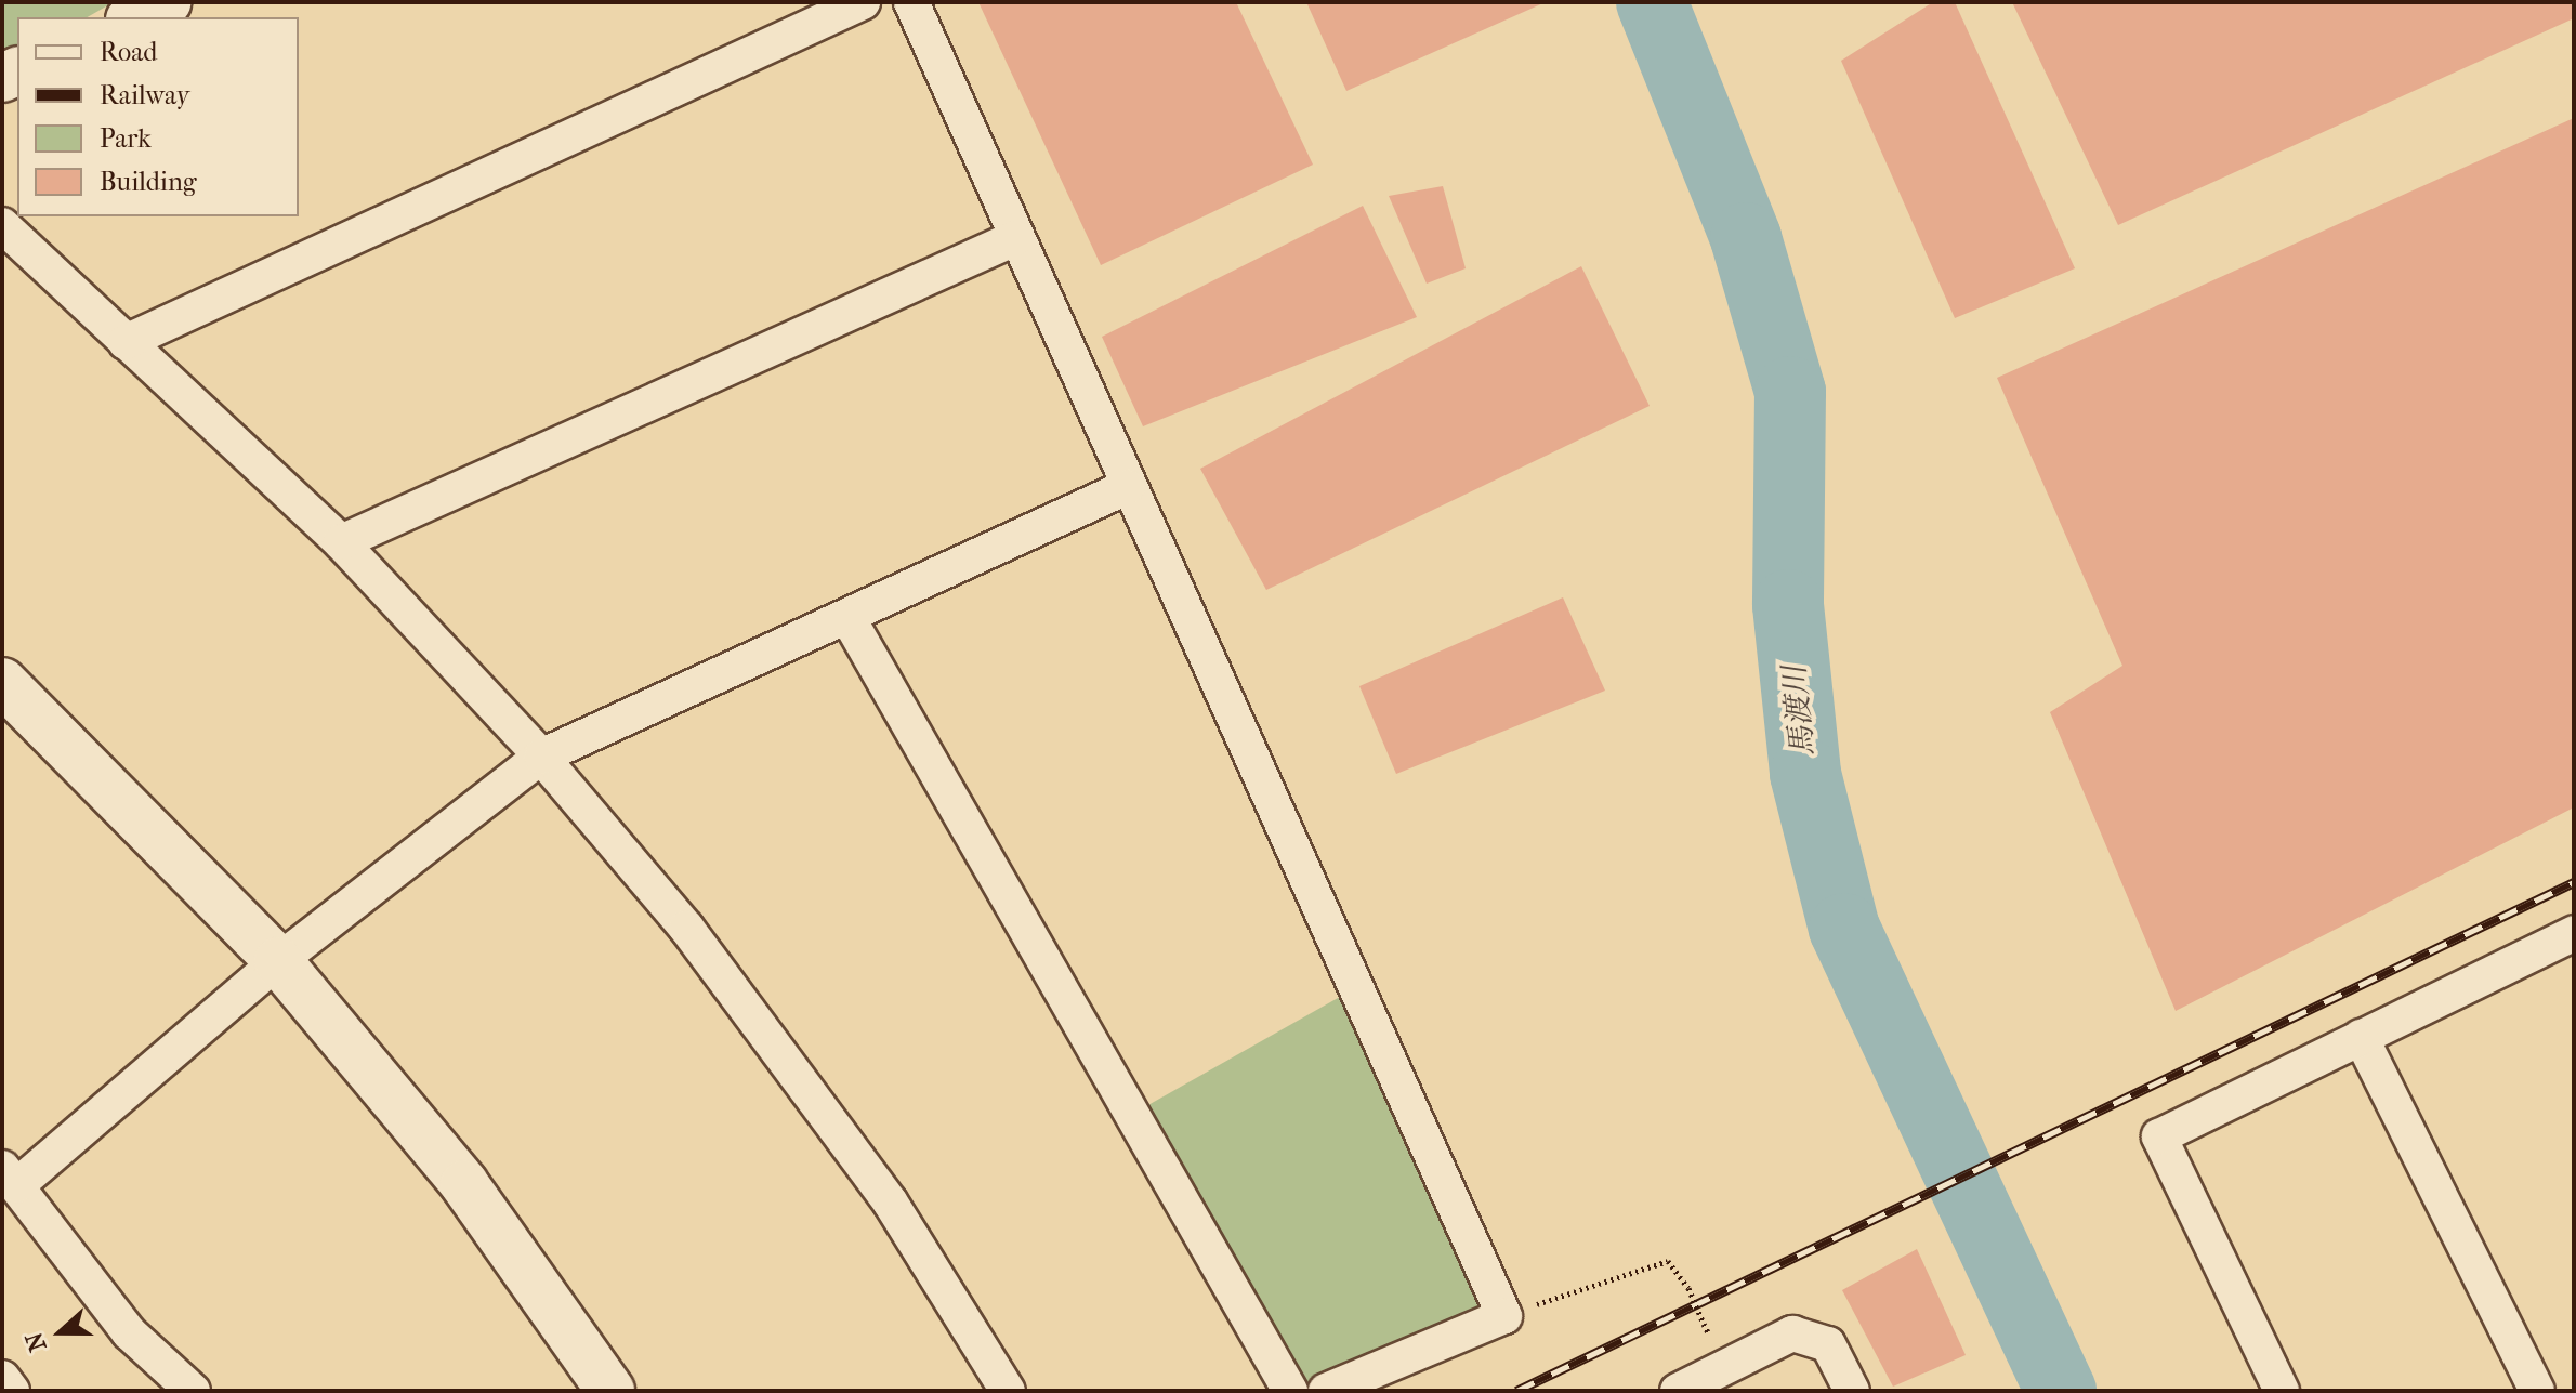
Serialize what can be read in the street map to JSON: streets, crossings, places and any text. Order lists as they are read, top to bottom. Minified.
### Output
{"water":["馬渡川"],"legend":["Road","Railway","Park","Building"],"north":"left"}
